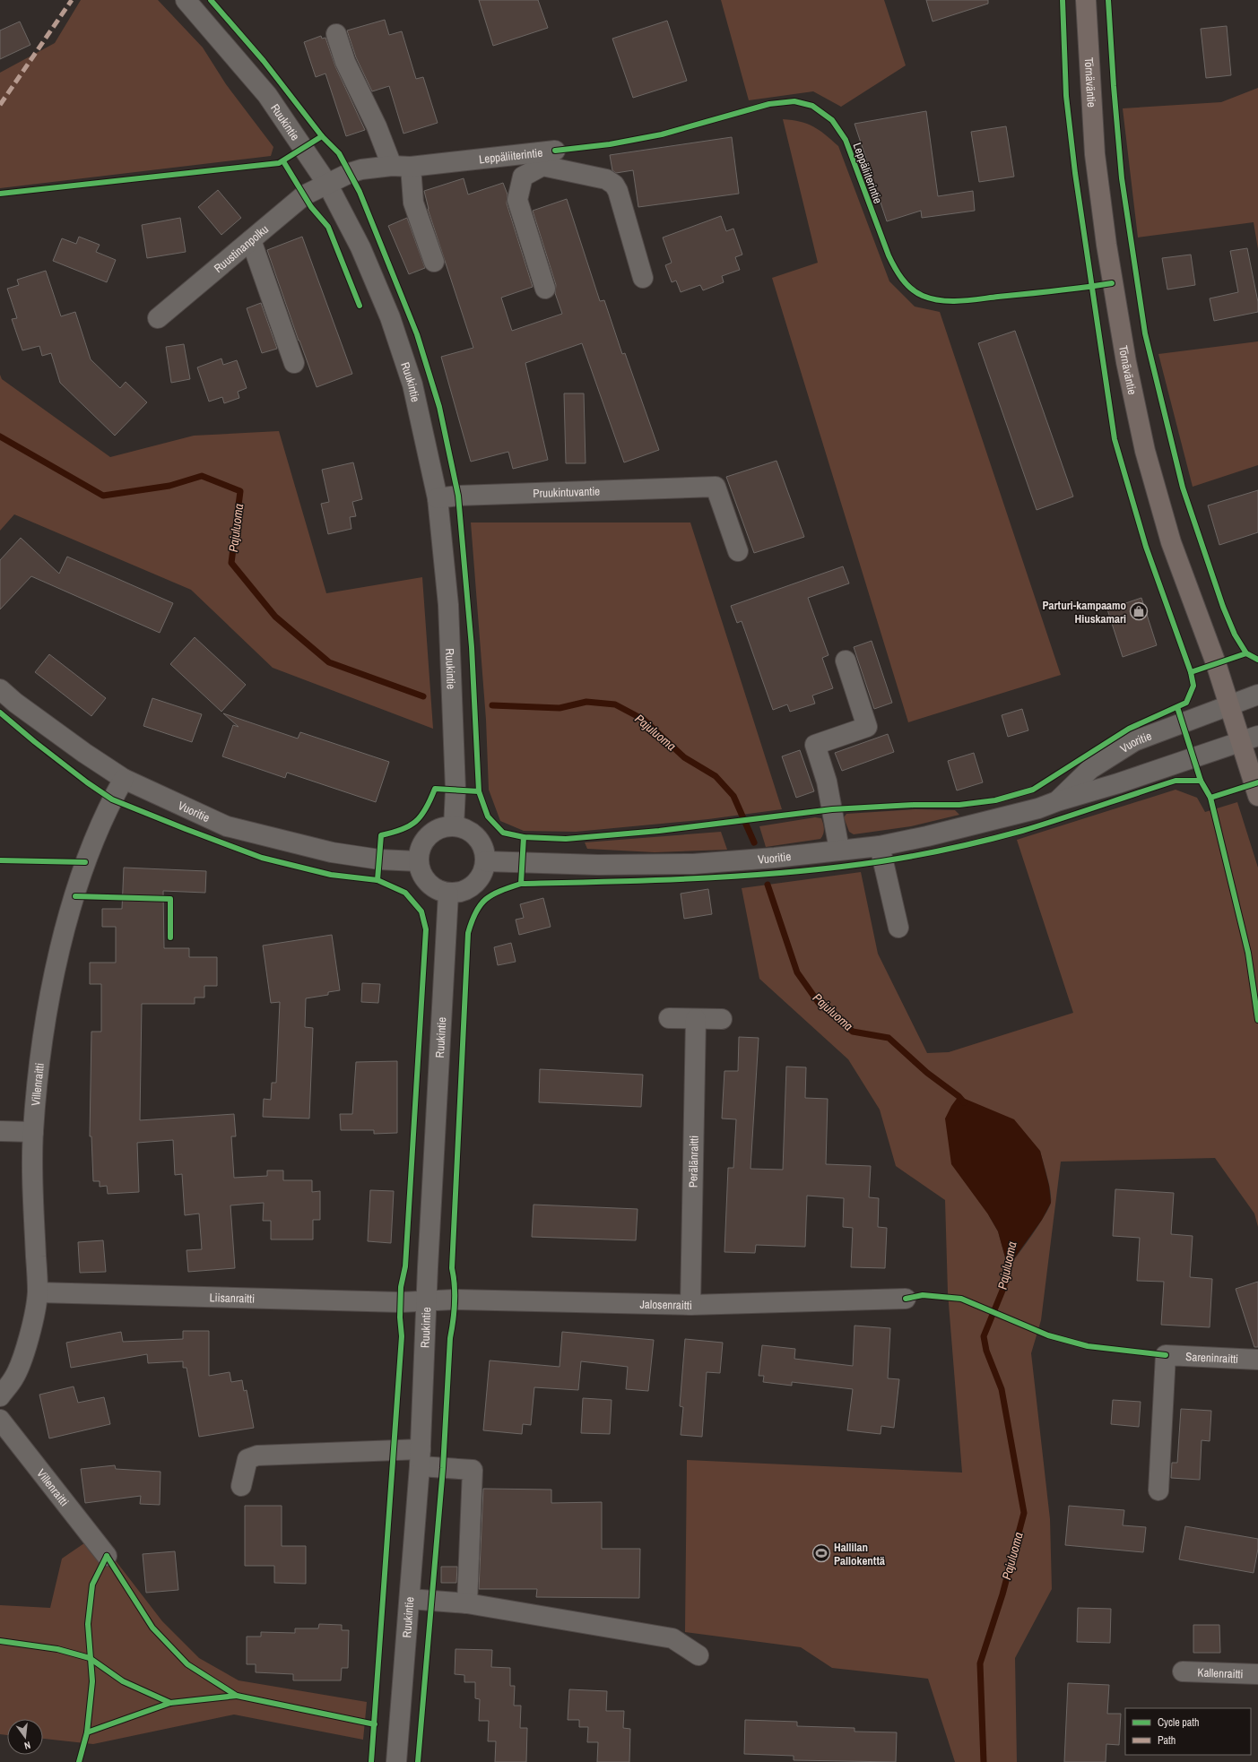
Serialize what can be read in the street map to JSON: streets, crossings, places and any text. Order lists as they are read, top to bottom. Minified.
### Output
{"streets":{"main road":["Törnäväntie"],"street":["Ruukintie","Leppäliiterintie","Ruustinanpolku","Pruukintuvantie","Vuoritie","Villenraitti","Perälänraitti","Liisanraitti","Jalosenraitti","Sareninraitti","Kallenraitti"]},"crossings":[["Törnäväntie","Vuoritie"],["Ruukintie","Leppäliiterintie"],["Ruukintie","Ruustinanpolku"],["Ruukintie","Pruukintuvantie"],["Ruukintie","Vuoritie"],["Ruukintie","Liisanraitti"],["Ruukintie","Jalosenraitti"],["Leppäliiterintie","Ruustinanpolku"],["Vuoritie","Villenraitti"],["Villenraitti","Liisanraitti"],["Perälänraitti","Jalosenraitti"],["Liisanraitti","Jalosenraitti"]],"water":["Pajuluoma"],"places":{"shop":["Parturi-kampaamo Hiuskamari"],"sports":["Hallilan Pallokenttä"]},"legend":["Cycle path","Path"],"north":"bottom"}
